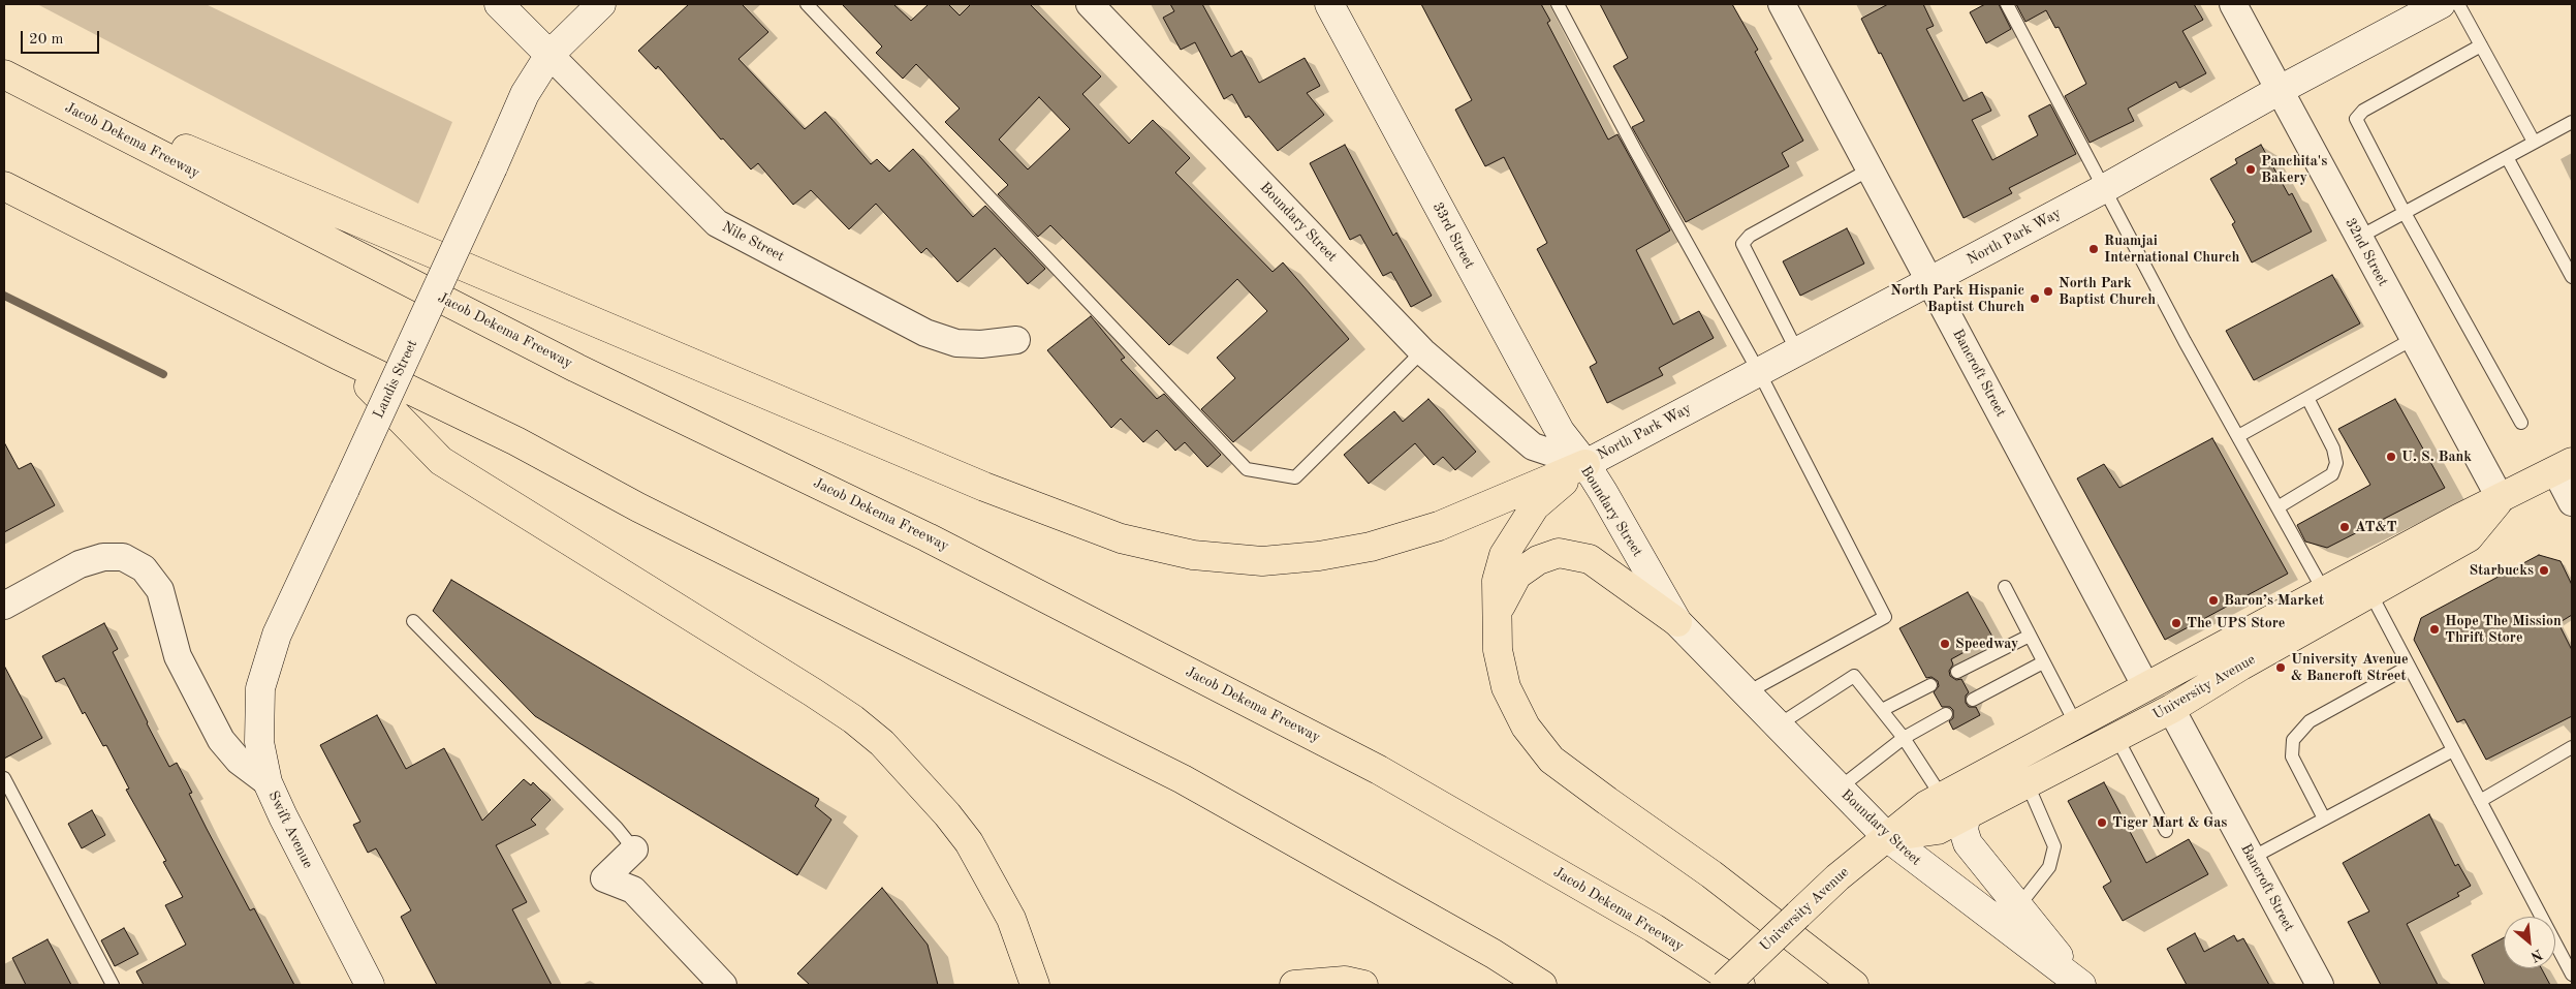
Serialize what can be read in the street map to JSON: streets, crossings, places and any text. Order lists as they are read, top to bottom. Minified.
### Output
{"streets":{"main road":["Jacob Dekema Freeway","Boundary Street","33rd Street","North Park Way","Nile Street","Landis Street","University Avenue","Swift Avenue"],"street":["32nd Street","Bancroft Street"]},"crossings":[["Boundary Street","33rd Street"],["Boundary Street","North Park Way"],["Boundary Street","University Avenue"],["33rd Street","North Park Way"],["North Park Way","32nd Street"],["North Park Way","Bancroft Street"],["Nile Street","Landis Street"],["32nd Street","University Avenue"],["Bancroft Street","University Avenue"],["Landis Street","Swift Avenue"]],"places":["Panchita's Bakery","Ruamjai International Church","North Park Baptist Church","North Park Hispanic Baptist Church","U. S. Bank","AT&T","Starbucks","Baron’s Market","The UPS Store","Hope The Mission Thrift Store","Speedway","University Avenue & Bancroft Street","Tiger Mart & Gas"],"scale_bar":"20 m","north":"bottom right"}
